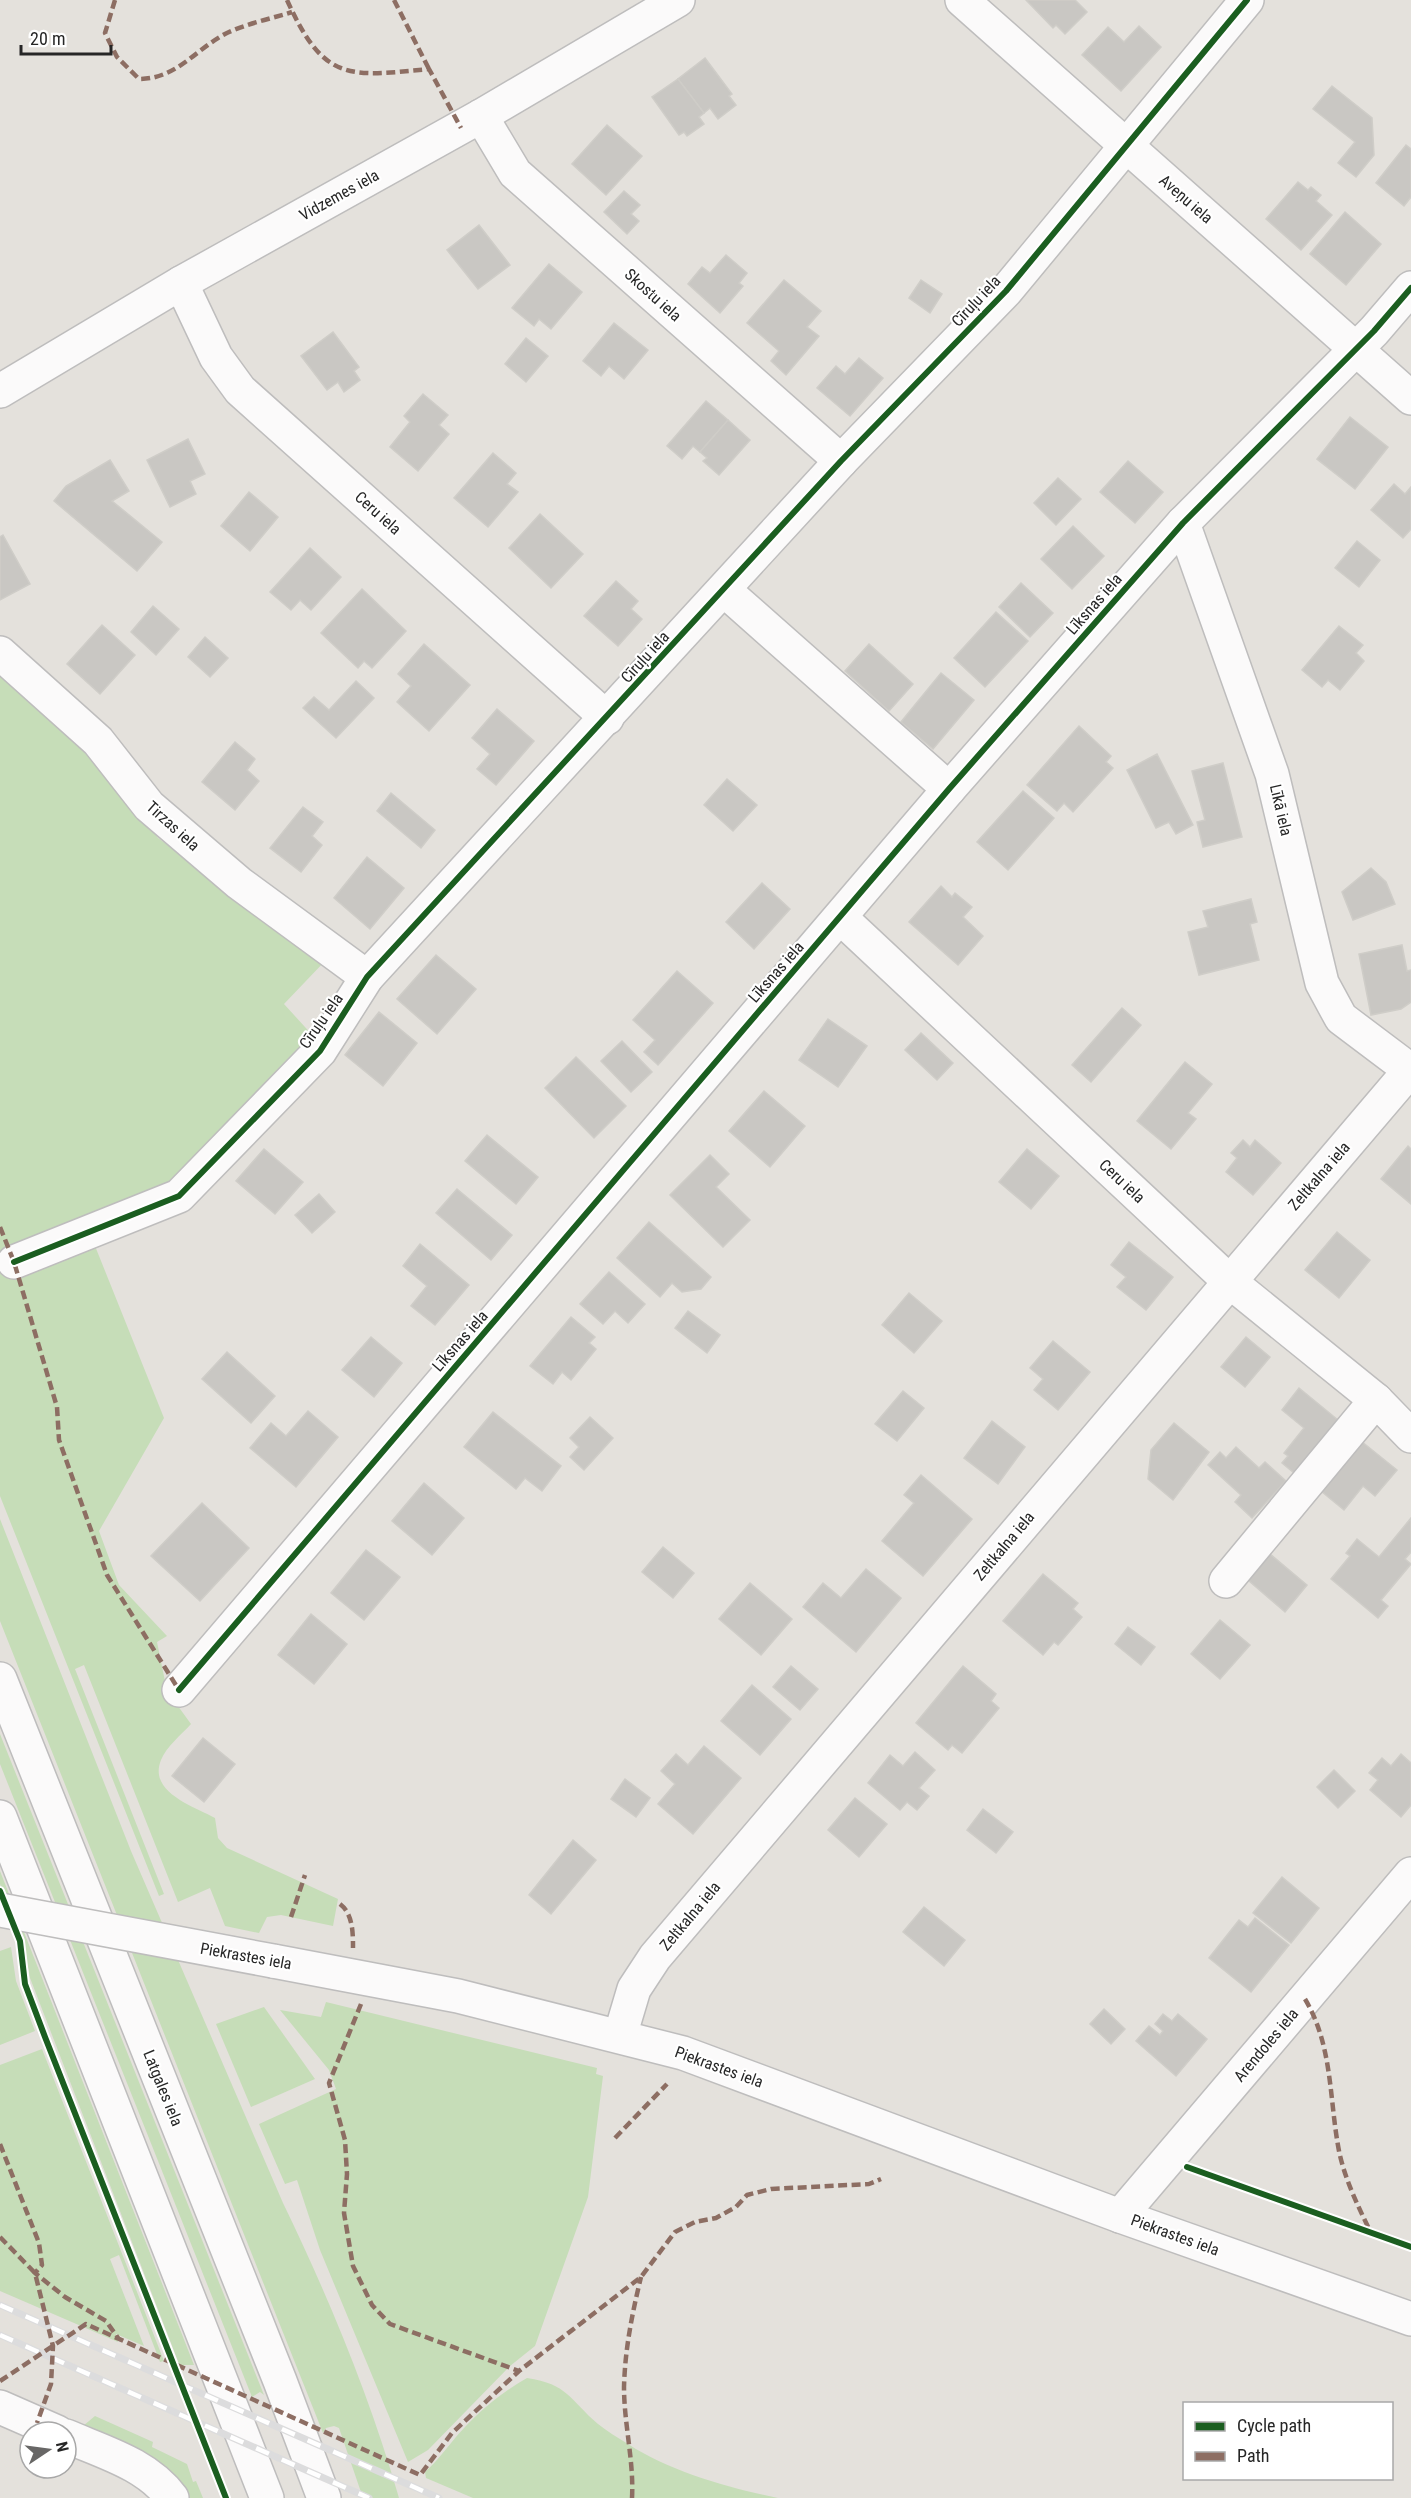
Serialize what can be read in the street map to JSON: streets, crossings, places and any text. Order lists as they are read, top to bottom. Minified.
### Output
{"streets":{"street":["Vidzemes iela","Aveņu iela","Skostu iela","Cīruļu iela","Ceru iela","Līksnas iela","Līkā iela","Tirzas iela","Zeltkalna iela","Piekrastes iela","Arendoles iela","Latgales iela"]},"crossings":[["Vidzemes iela","Skostu iela"],["Vidzemes iela","Ceru iela"],["Aveņu iela","Cīruļu iela"],["Aveņu iela","Līksnas iela"],["Skostu iela","Cīruļu iela"],["Cīruļu iela","Ceru iela"],["Cīruļu iela","Tirzas iela"],["Ceru iela","Līksnas iela"],["Ceru iela","Zeltkalna iela"],["Līksnas iela","Līkā iela"],["Līkā iela","Zeltkalna iela"],["Zeltkalna iela","Piekrastes iela"],["Piekrastes iela","Arendoles iela"]],"legend":["Cycle path","Path"],"scale_bar":"20 m","north":"right"}
